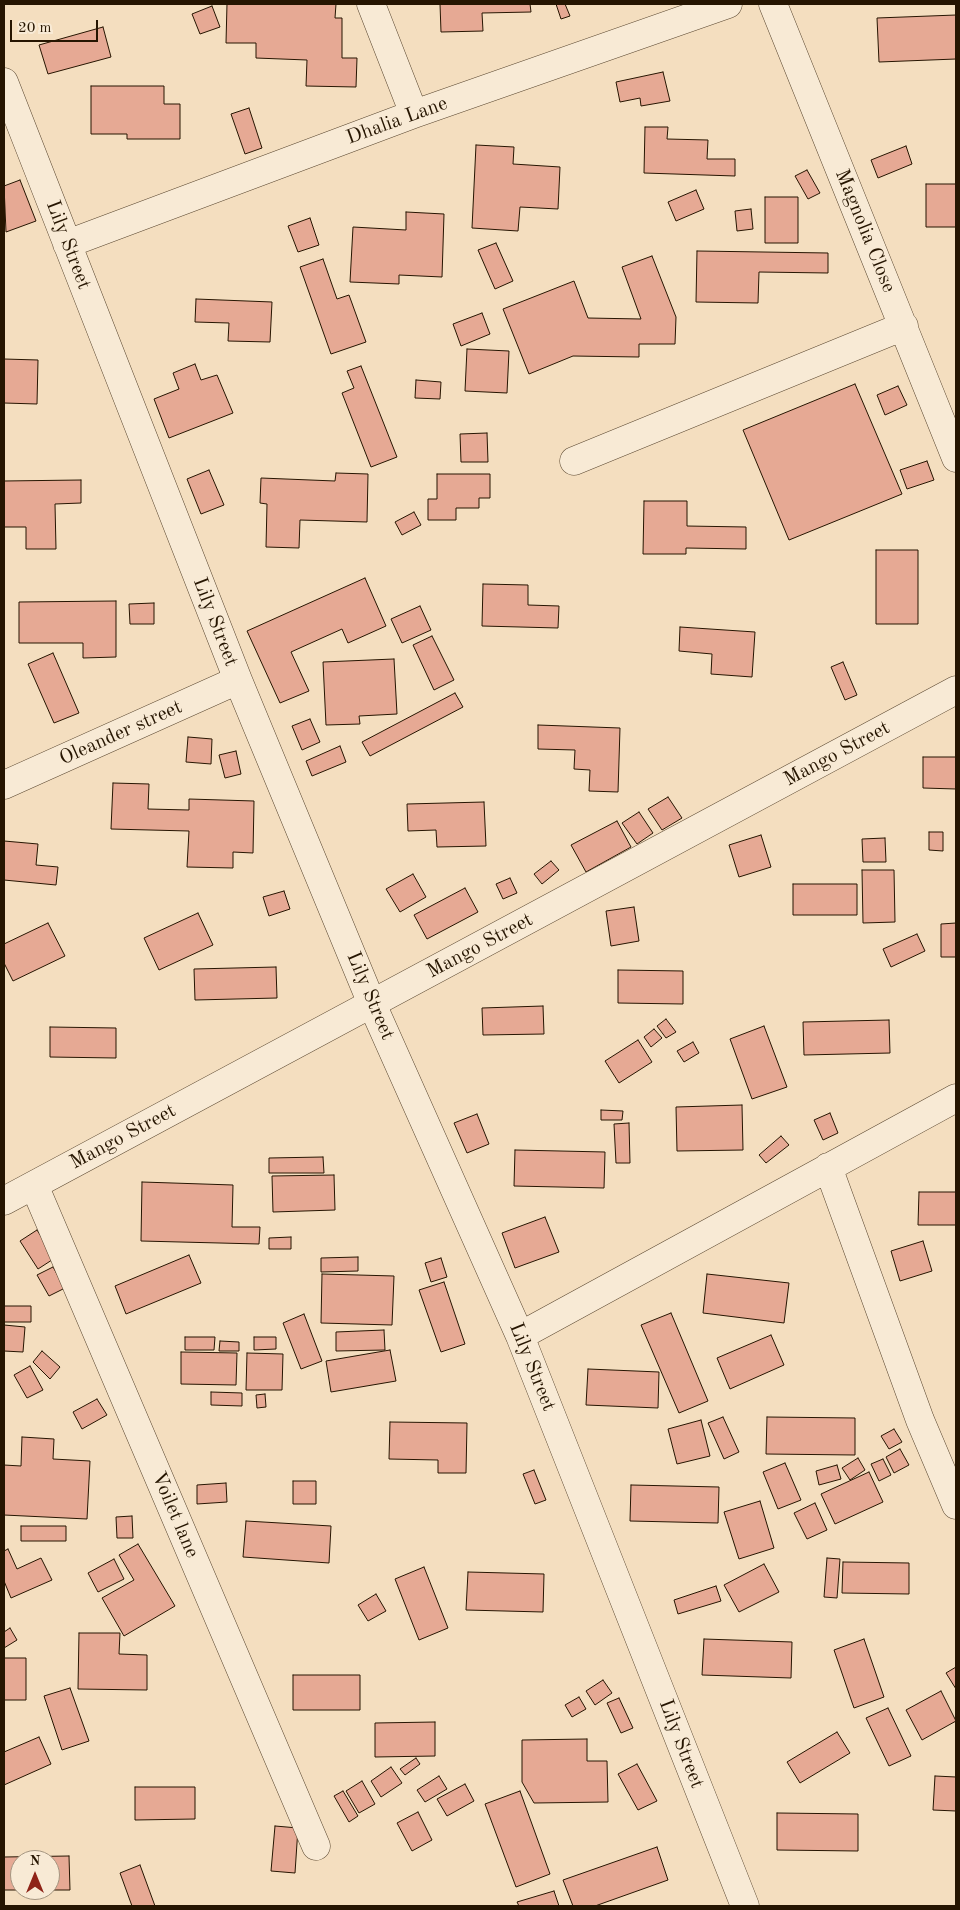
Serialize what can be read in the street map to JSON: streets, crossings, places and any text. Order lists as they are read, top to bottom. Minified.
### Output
{"streets":{"street":["Dhalia Lane","Magnolia Close","Lily Street","Oleander street","Mango Street","Voilet lane"]},"crossings":[["Dhalia Lane","Lily Street"],["Lily Street","Oleander street"],["Lily Street","Mango Street"],["Mango Street","Voilet lane"]],"scale_bar":"20 m","north":"top"}
